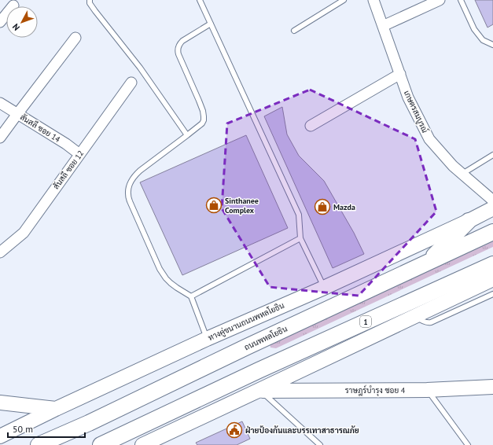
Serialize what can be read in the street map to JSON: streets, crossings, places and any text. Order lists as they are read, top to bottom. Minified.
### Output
{"streets":{"main road":["ทางคู่ขนานถนนพหลโยธิน","1","ถนนพหลโยธิน","ราษฎร์บำรุง ซอย 4"],"street":["เกษตรสมบูรณ์","สันสลี ซอย 14","สันสลี ซอย 12"]},"crossings":[["สันสลี ซอย 14","สันสลี ซอย 12"],["1","ราษฎร์บำรุง ซอย 4"]],"places":{"shop":["Sinthanee Complex","Mazda"],"public building":["ฝ่ายป้องกันและบรรเทาสาธารณภัย"]},"scale_bar":"50 m","north":"bottom left"}
